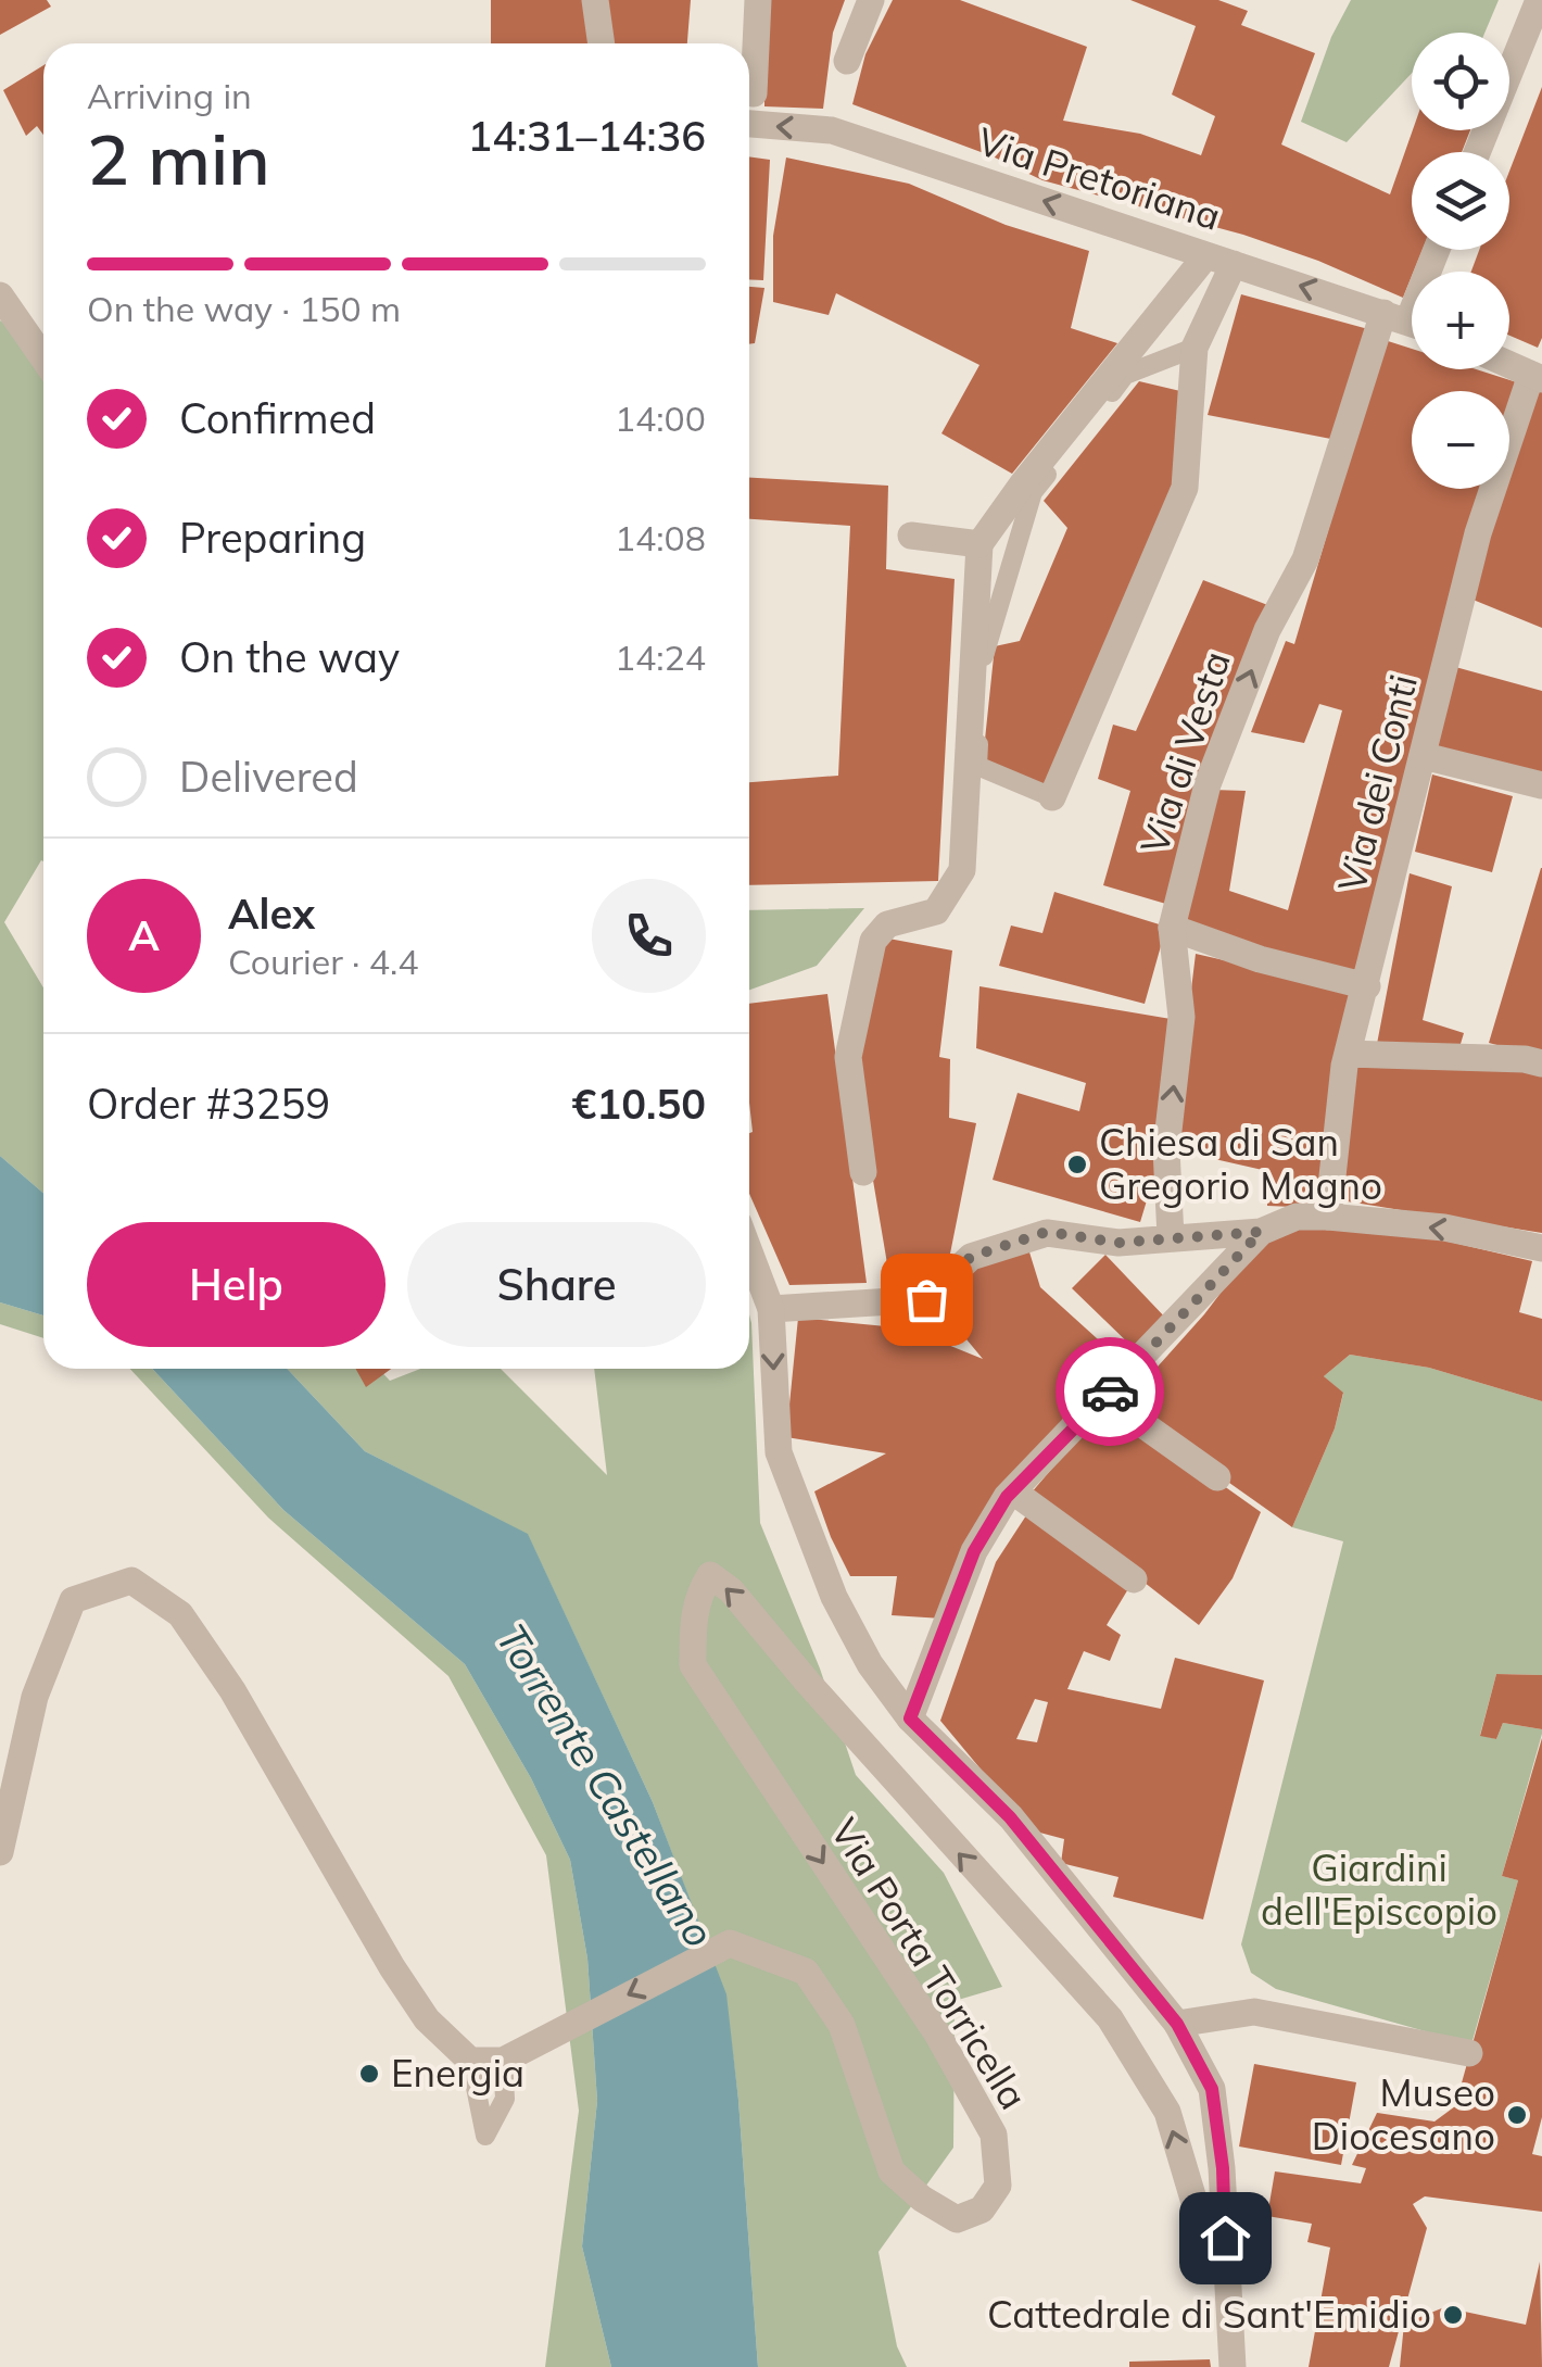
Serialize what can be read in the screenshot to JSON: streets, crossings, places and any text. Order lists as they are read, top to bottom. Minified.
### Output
{"streets":{"street":["Via Pretoriana","Via di Vesta","Via dei Conti","Via Porta Torricella"]},"crossings":[["Via Pretoriana","Via di Vesta"]],"one_way":["Via Pretoriana"],"water":["Torrente Castellano"],"parks":["Giardini dell'Episcopio"],"places":["Chiesa di San Gregorio Magno","Energia","Museo Diocesano","Cattedrale di Sant'Emidio"],"page":{"map_buttons":["+","−"],"heading":["2 min","Arriving in","14:31–14:36"],"panel":["Alex","Courier · 4.4","Order #3259","€10.50"],"bar":"On the way · 150 m","list":[["Confirmed","14:00"],["Preparing","14:08"],["On the way","14:24"],"Delivered"],"round":"A","buttons":["Help","Share"]}}
